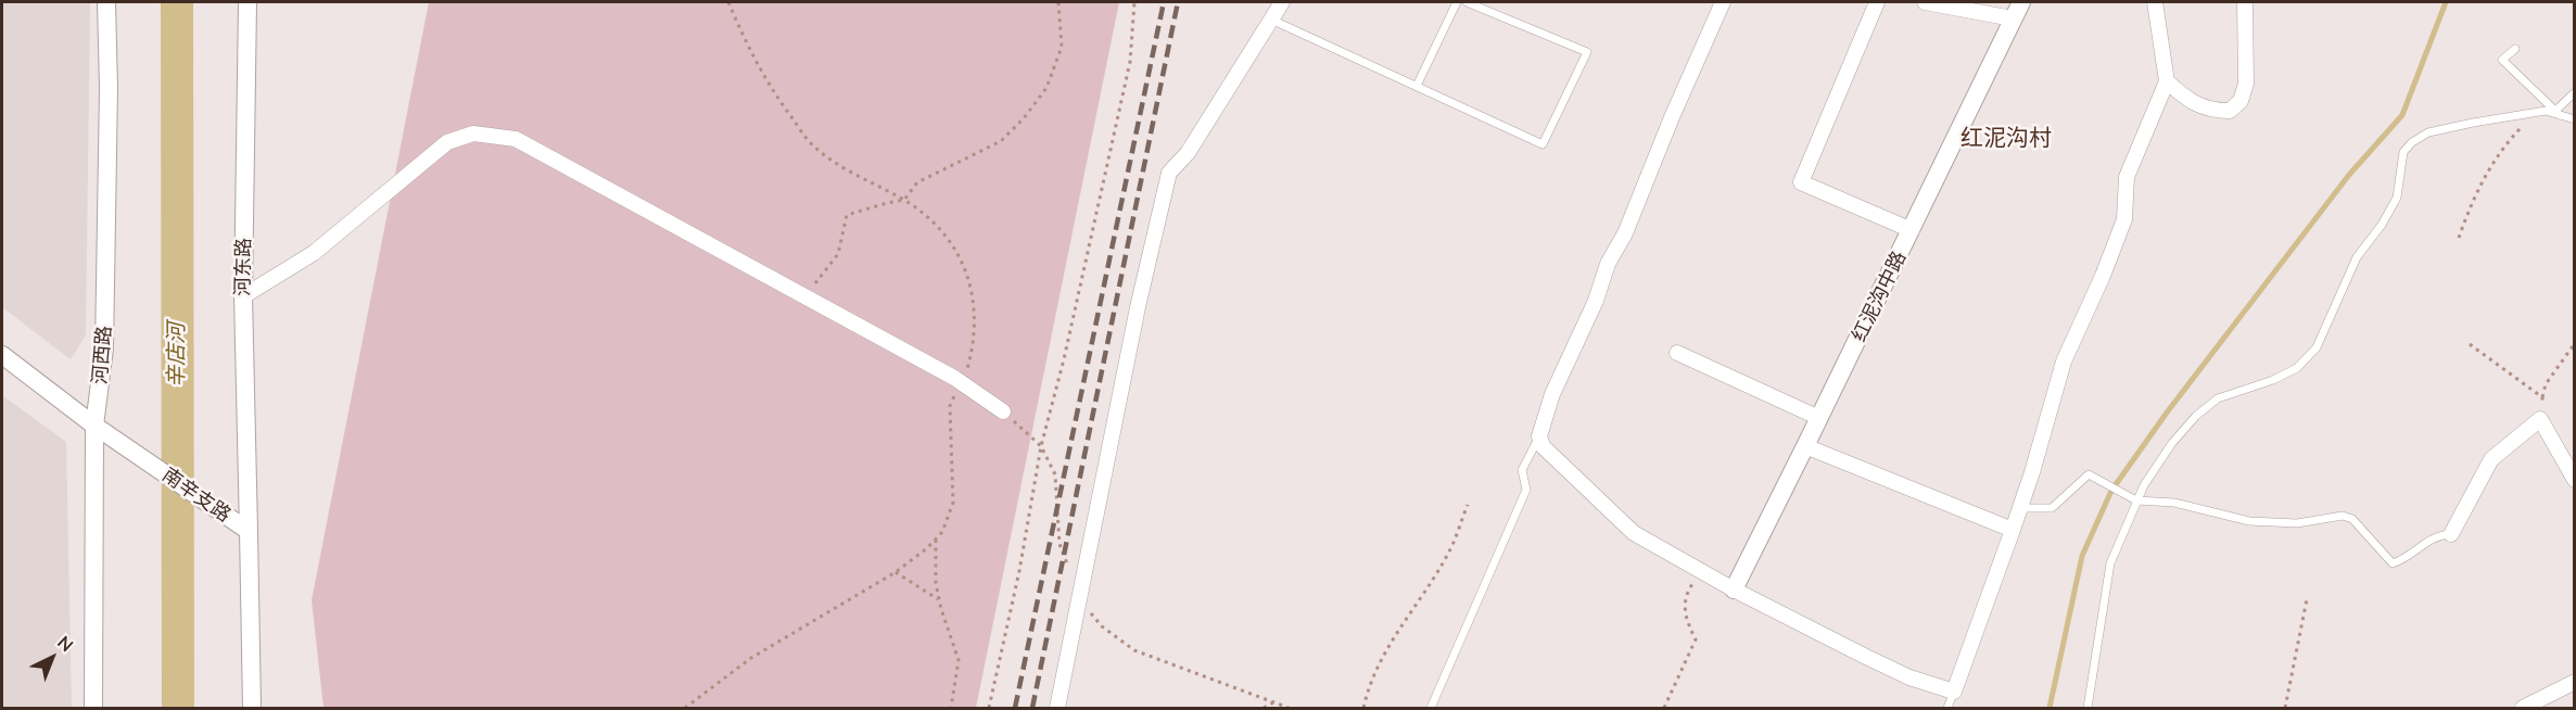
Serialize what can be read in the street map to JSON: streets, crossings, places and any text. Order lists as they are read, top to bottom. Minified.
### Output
{"streets":{"street":["河东路","红泥沟中路","河西路","南辛支路"]},"crossings":[["河东路","南辛支路"],["河西路","南辛支路"]],"districts":["红泥沟村"],"water":["辛店河"],"north":"top right"}
